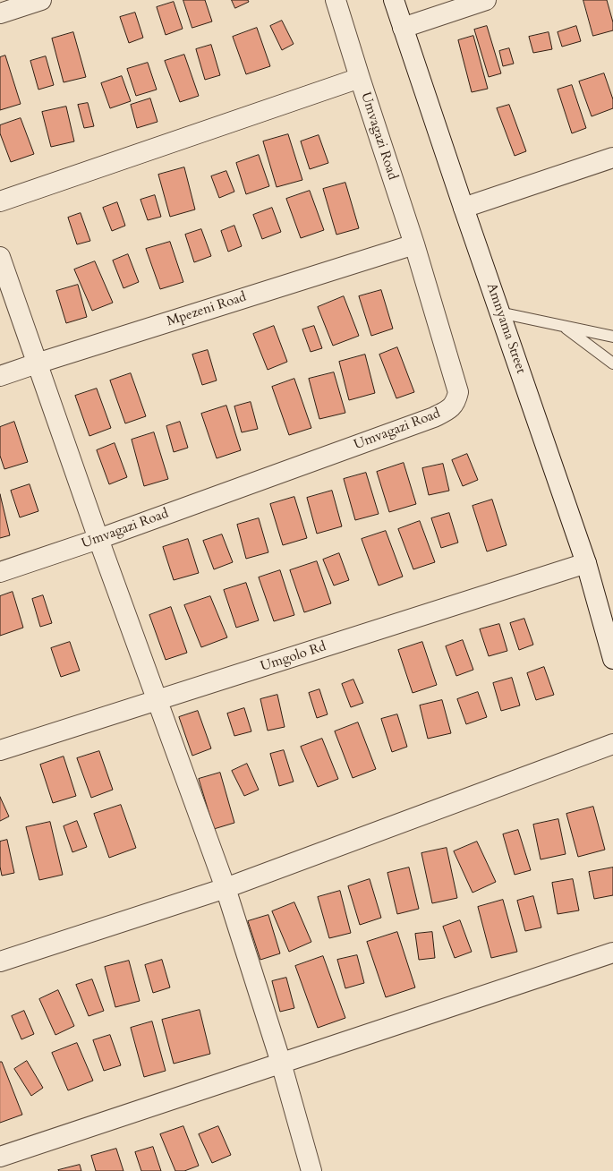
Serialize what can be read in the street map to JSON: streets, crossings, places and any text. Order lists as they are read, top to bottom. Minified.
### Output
{"streets":{"street":["Umvagazi Road","Mpezeni Road","Amnyama Street","Umgolo Rd"]},"crossings":[["Umvagazi Road","Mpezeni Road"],["Amnyama Street","Umgolo Rd"]]}
